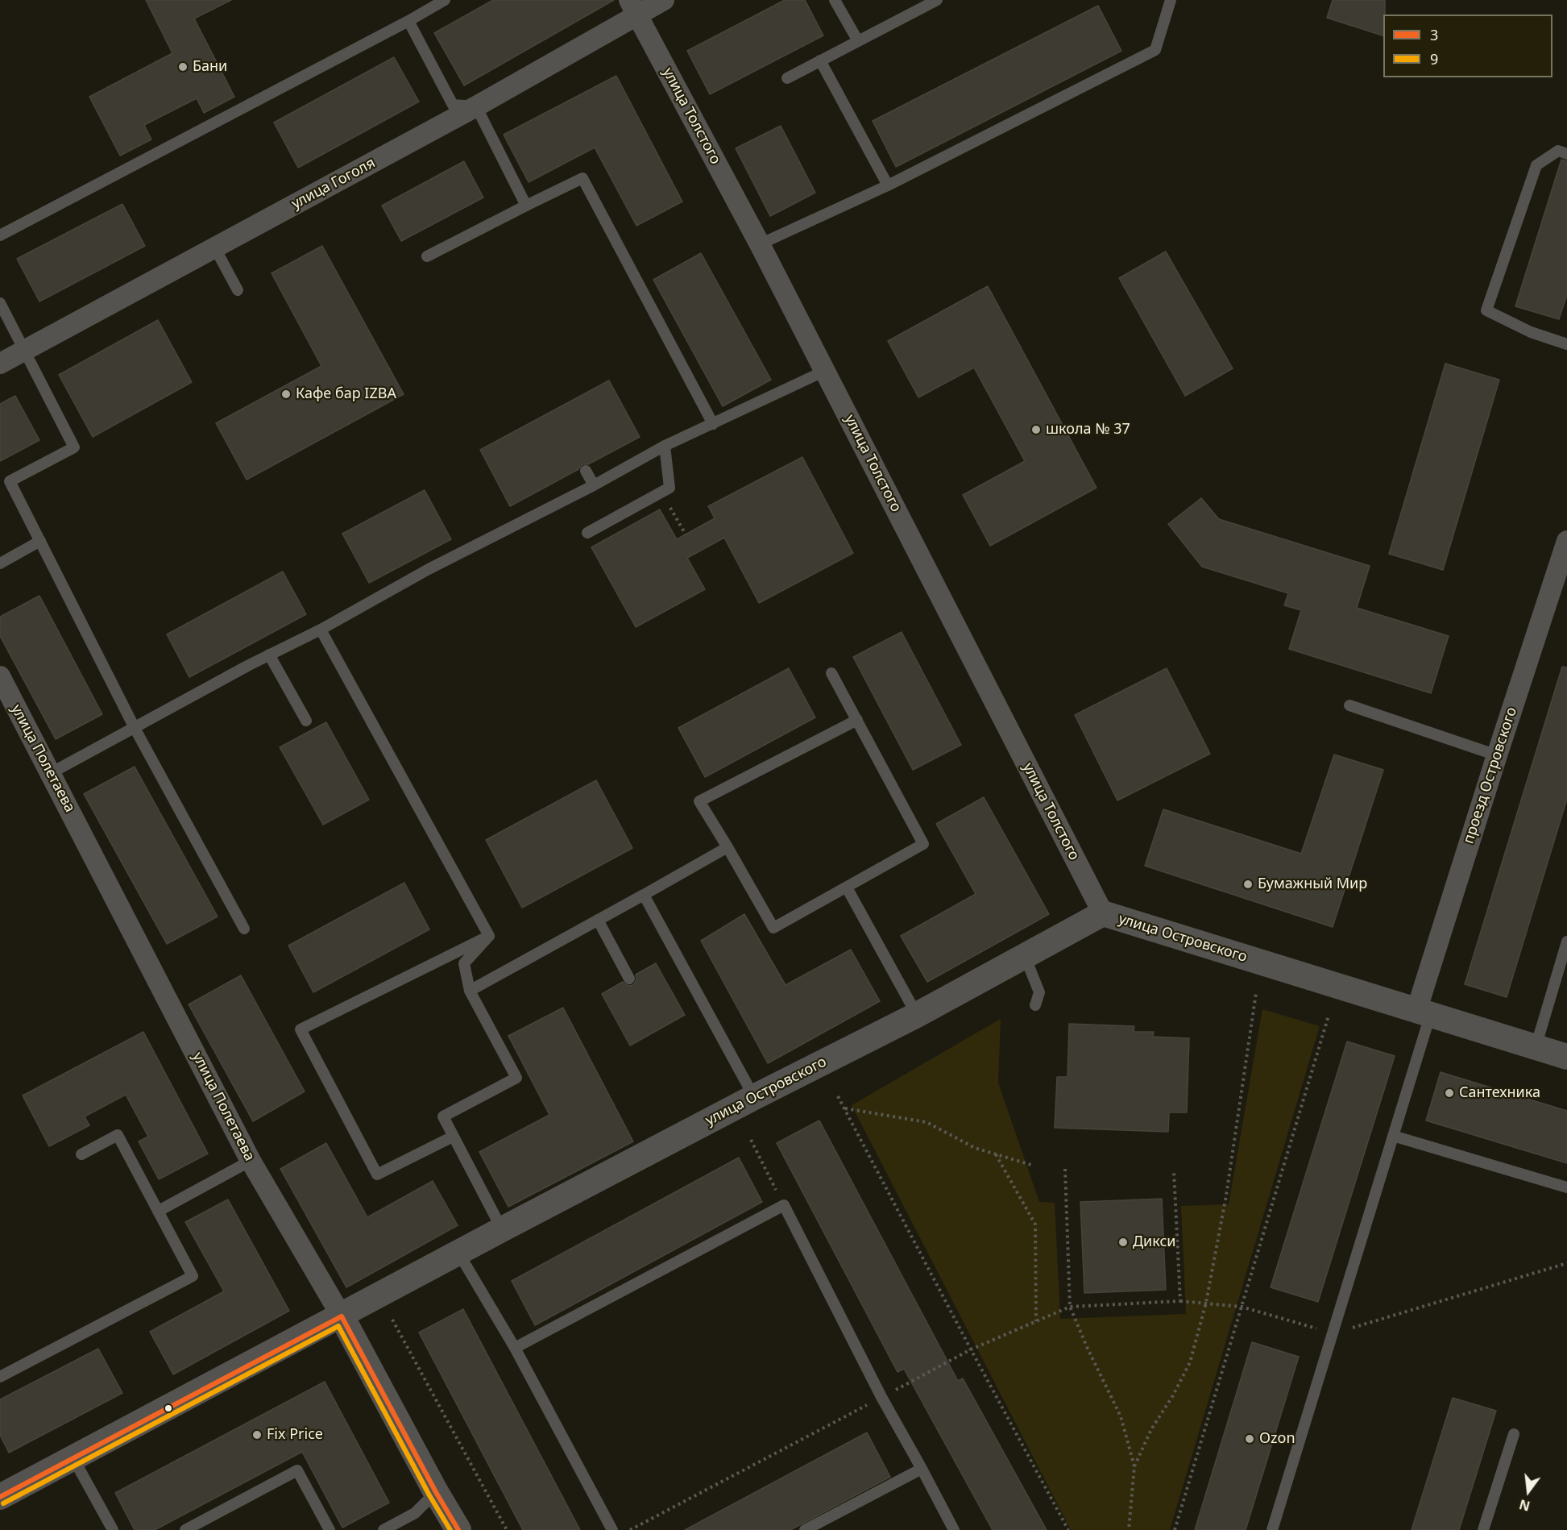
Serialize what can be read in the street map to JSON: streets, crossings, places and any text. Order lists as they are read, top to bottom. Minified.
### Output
{"streets":{"street":["улица Толстого","улица Гоголя","улица Полетаева","проезд Островского","улица Островского"]},"crossings":[["улица Толстого","улица Гоголя"],["улица Толстого","улица Островского"],["улица Полетаева","улица Островского"],["проезд Островского","улица Островского"]],"places":["Бани","Кафе бар IZBA","школа № 37","Бумажный Мир","Сантехника","Дикси","Fix Price","Ozon"],"lines":["transit line 3","transit line 9"],"legend":["3","9"],"north":"bottom"}
